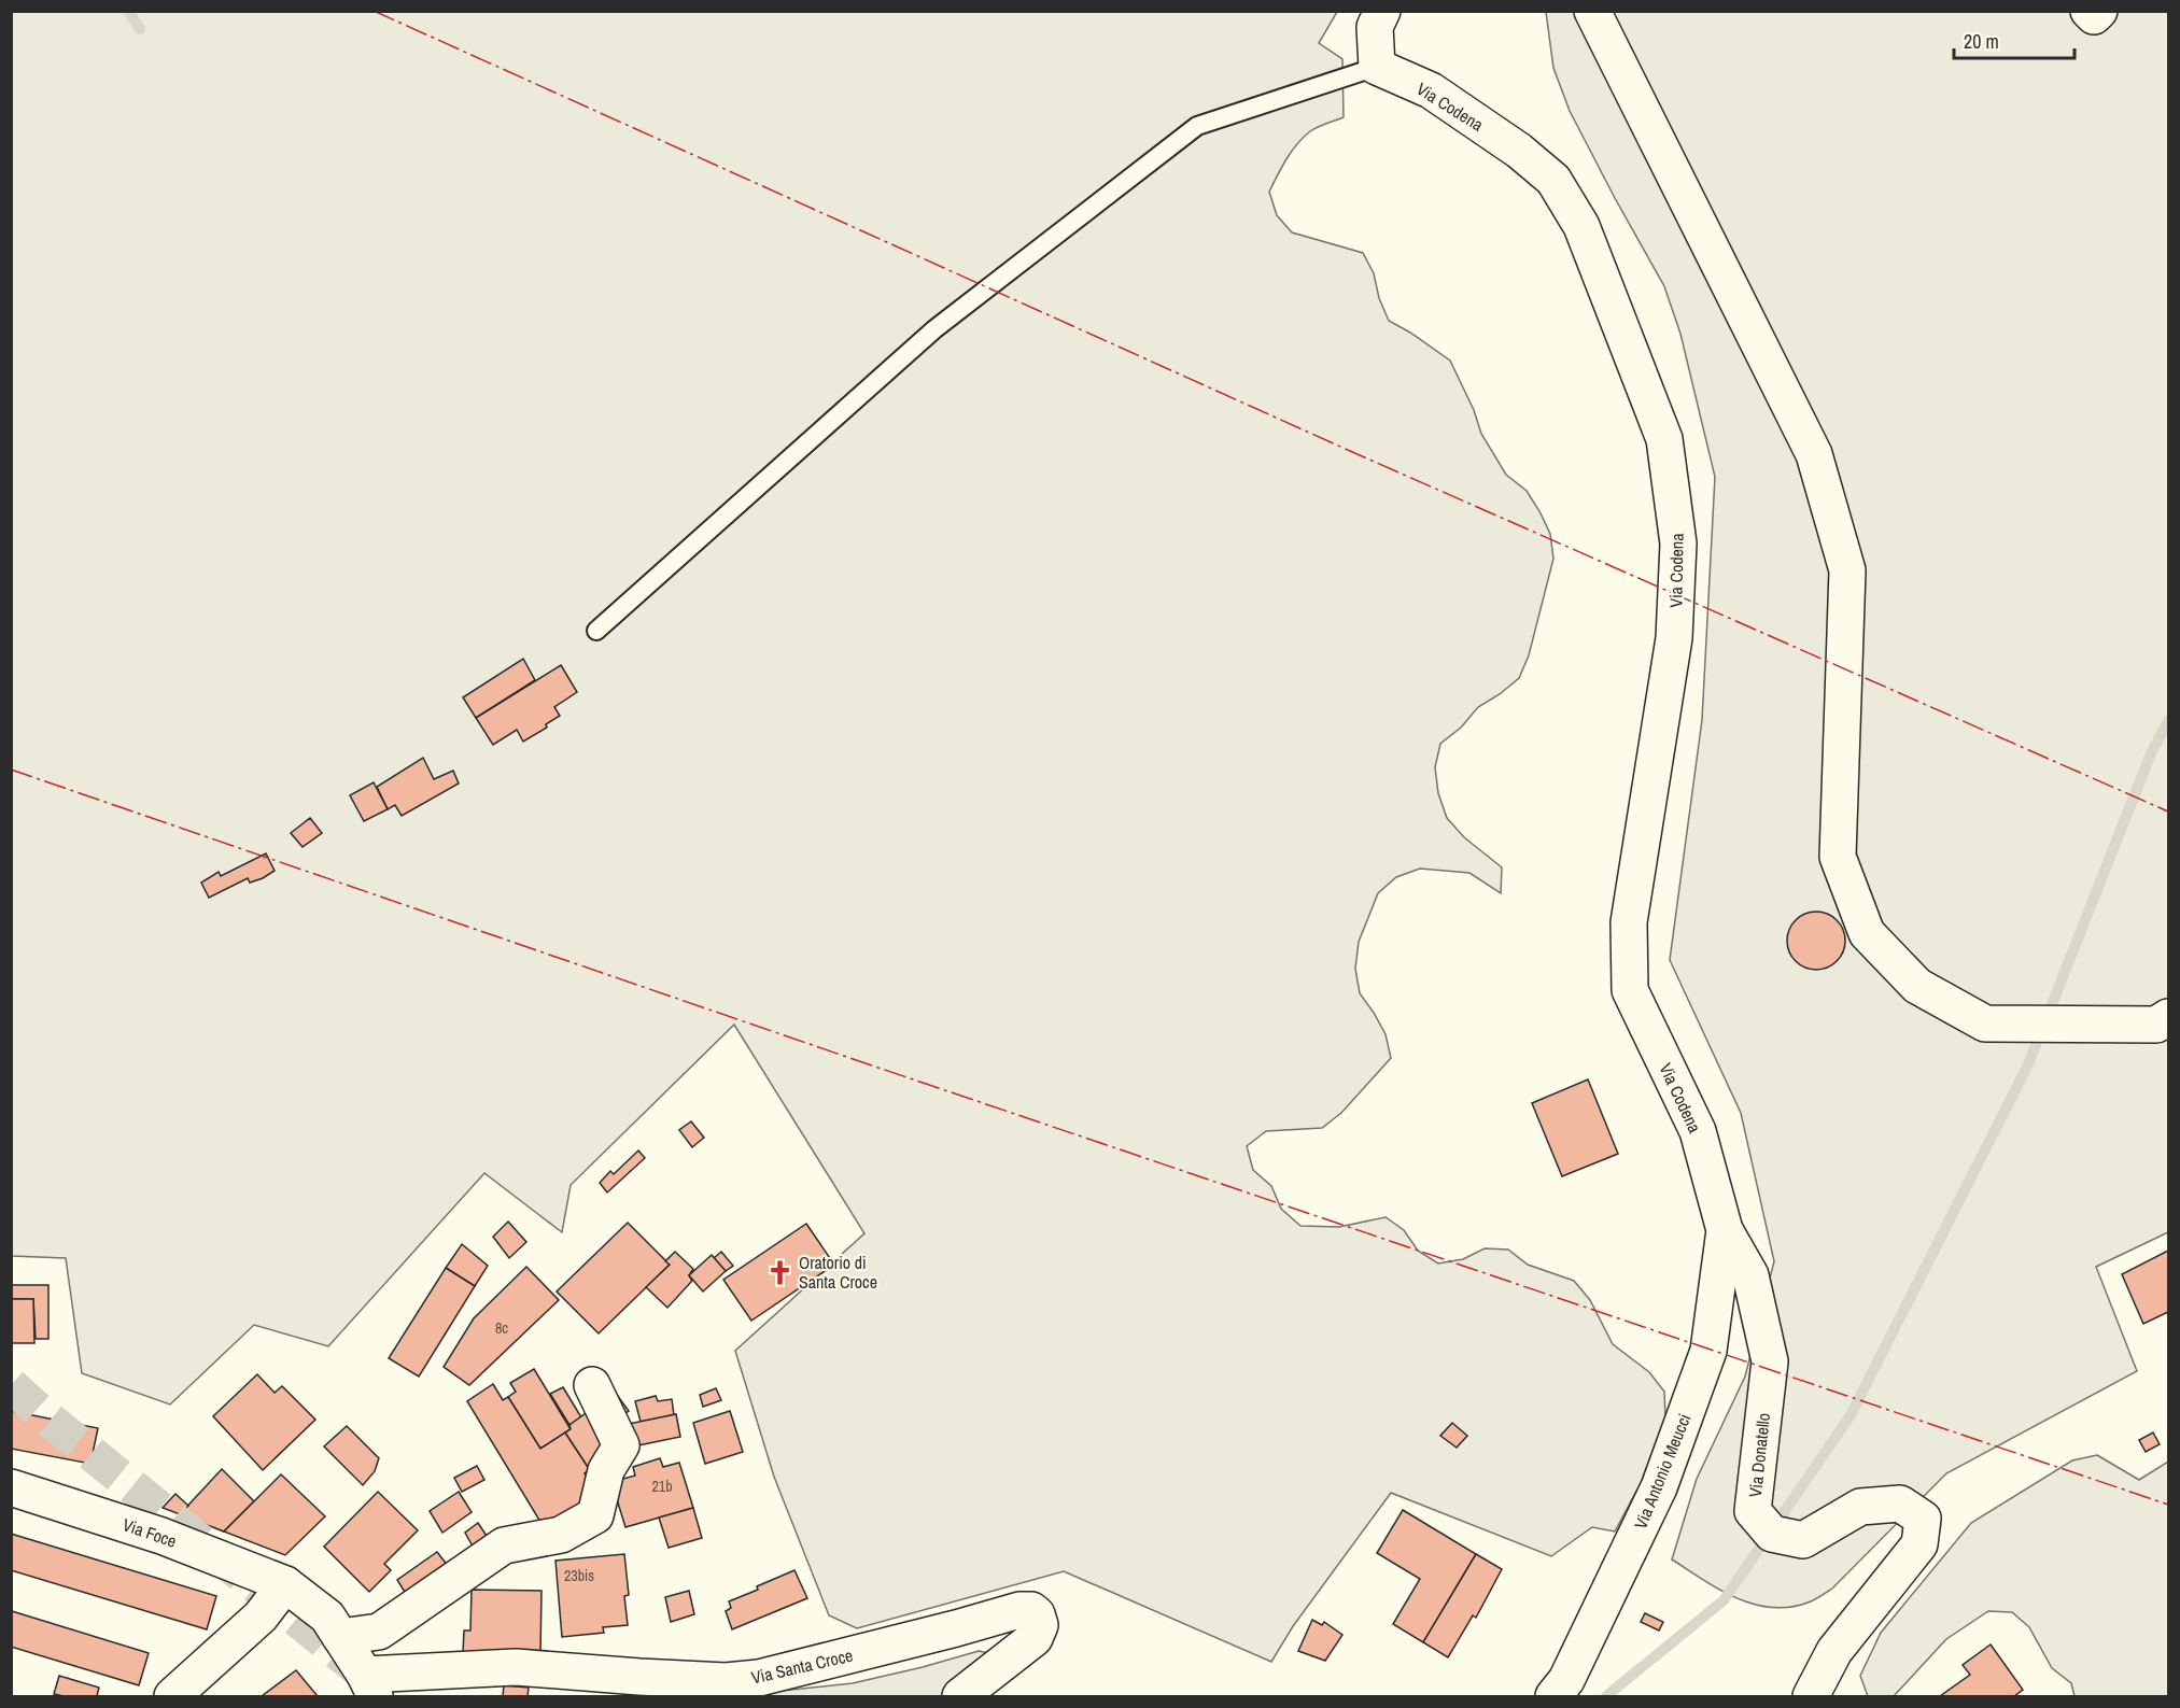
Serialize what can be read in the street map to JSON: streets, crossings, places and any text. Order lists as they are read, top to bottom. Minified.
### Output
{"streets":{"street":["Via Codena","Via Donatello","Via Antonio Meucci","Via Foce","Via Santa Croce"]},"crossings":[["Via Codena","Via Donatello"],["Via Codena","Via Antonio Meucci"],["Via Donatello","Via Antonio Meucci"],["Via Foce","Via Santa Croce"]],"places":{"church":["Oratorio di Santa Croce"]},"house_numbers":["8c","21b","23bis"],"scale_bar":"20 m"}
